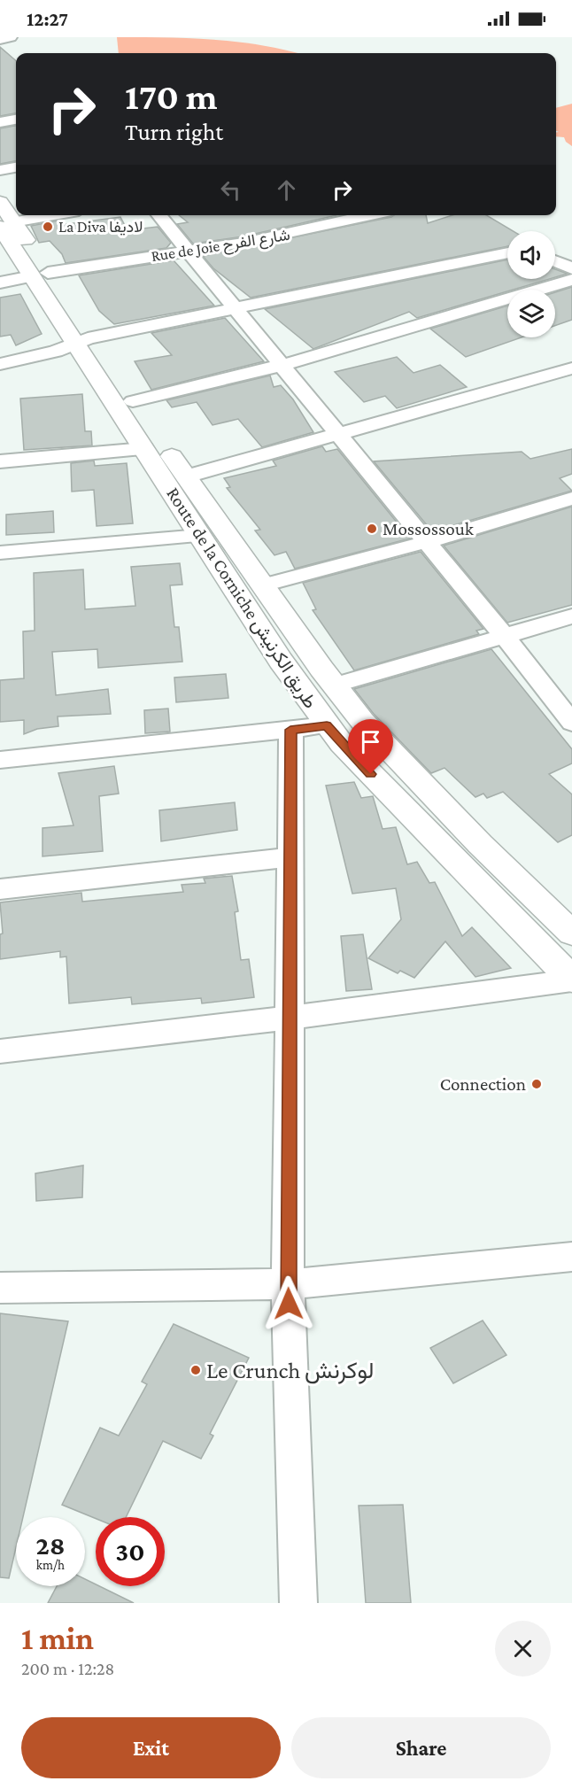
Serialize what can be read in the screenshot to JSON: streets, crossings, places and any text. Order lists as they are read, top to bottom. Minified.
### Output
{"streets":{"street":["Rue de Joie شارع الفرح","Route de la Corniche طريق الكرنيش"]},"crossings":[["Rue de Joie شارع الفرح","Route de la Corniche طريق الكرنيش"]],"places":["La Diva لاديفا","Mossossouk","Connection","Le Crunch لوكرنش"],"page":{"status":"12:27","turn":["170 m","Turn right"],"speed":"28 km/h","limit":"30","heading":["1 min","200 m · 12:28"],"buttons":["Exit","Share"]}}
